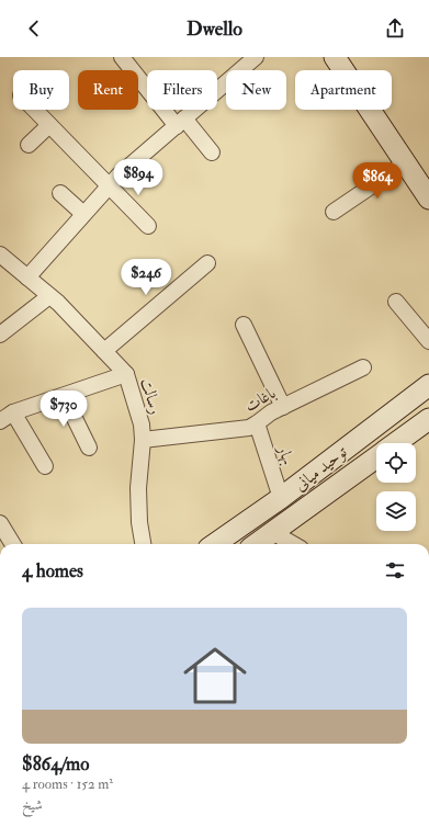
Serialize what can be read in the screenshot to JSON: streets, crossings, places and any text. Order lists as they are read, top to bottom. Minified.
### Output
{"streets":{"main road":["توحید میانی"],"street":["رسالت","باغات","بهار"]},"crossings":[["رسالت","باغات"],["باغات","بهار"],["بهار","توحید میانی"]],"page":{"header":"Dwello","chip":["Buy","Rent","Filters","New","Apartment"],"price":["$894","$864","$246","$730"],"heading":"4 homes","list":[{"name":"$864/mo","note":"4 rooms · 152 m² · شیخ"}]}}
